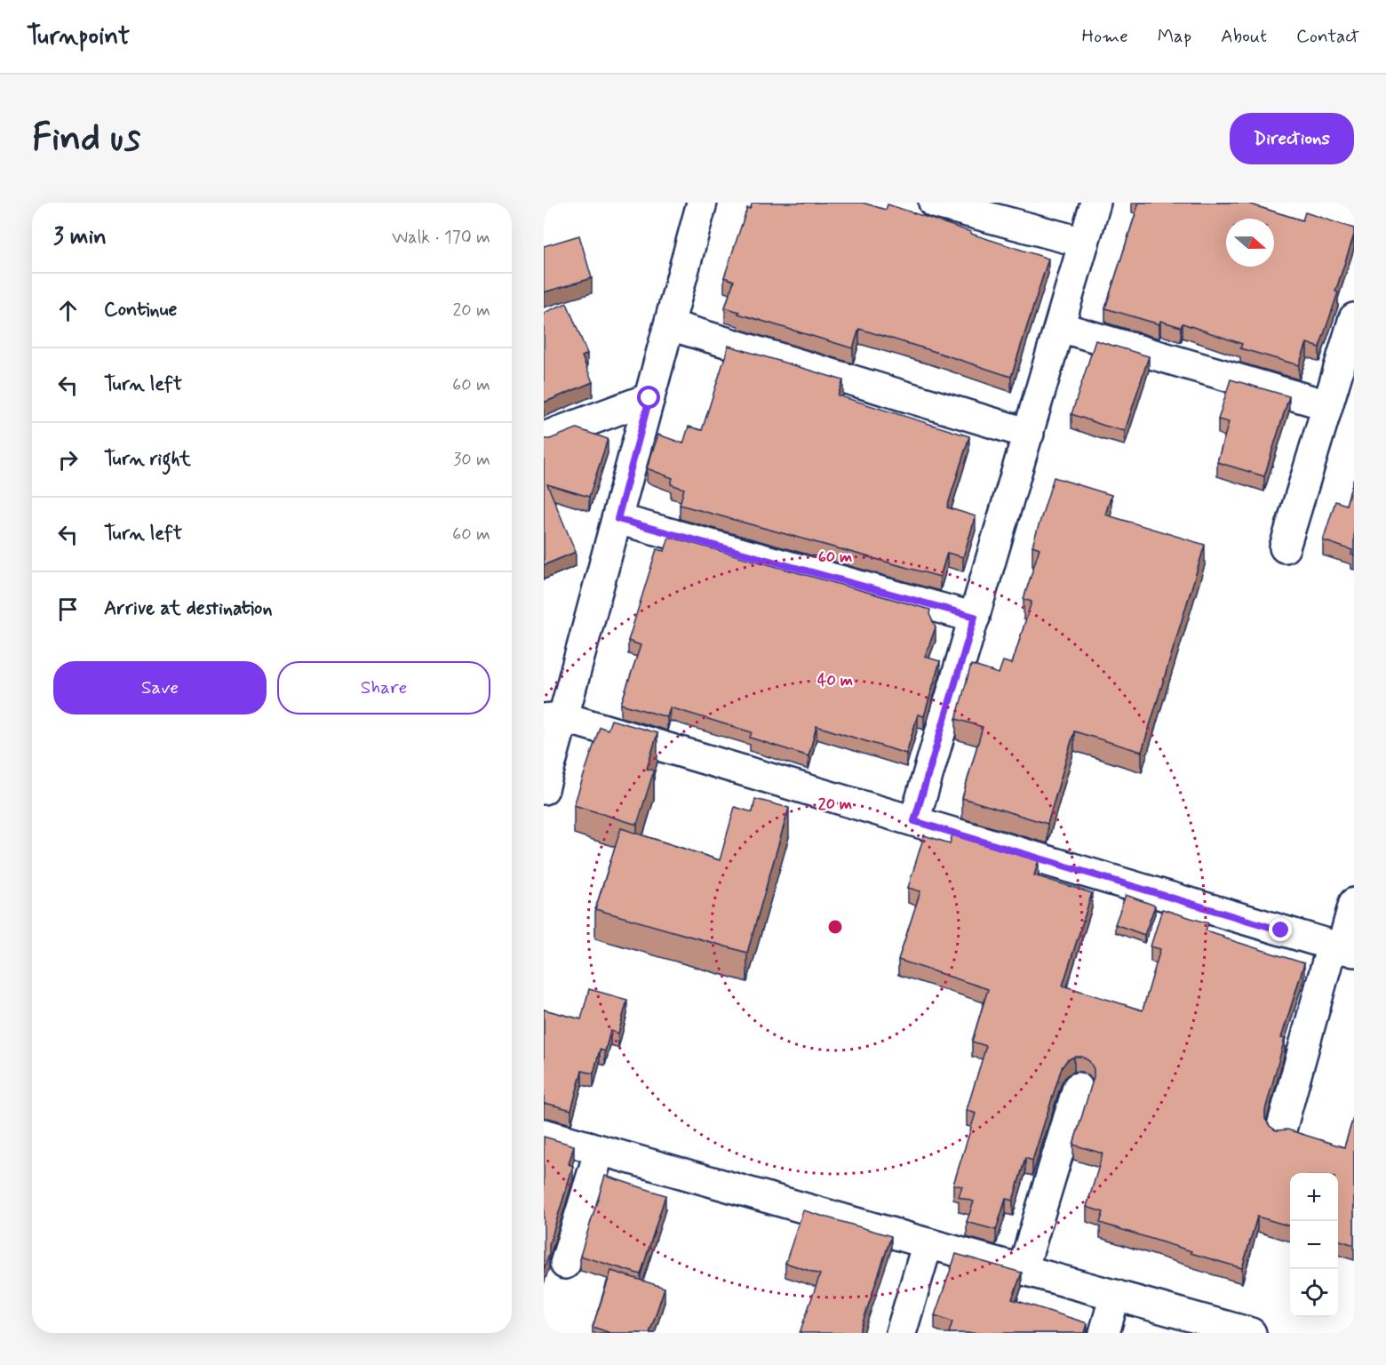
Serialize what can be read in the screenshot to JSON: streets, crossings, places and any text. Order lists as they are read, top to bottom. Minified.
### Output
{"north":"right","page":{"header":"Turnpoint","nav":["Home","Map","About","Contact"],"buttons":["Directions",["Save","Share"]],"title":"Find us","heading":["3 min","Walk · 170 m"],"list":[["Continue","20 m"],["Turn left","60 m"],["Turn right","30 m"],["Turn left","60 m"],"Arrive at destination"],"map_buttons":["+","−"]},"rings":["60 m","40 m","20 m"]}
